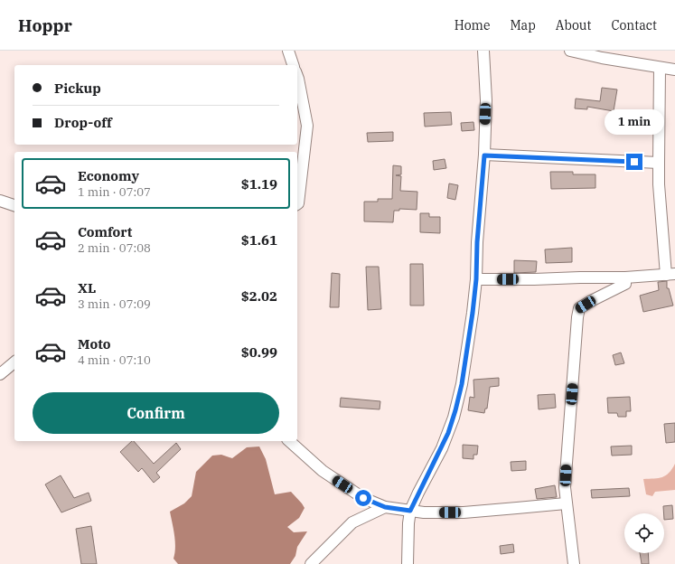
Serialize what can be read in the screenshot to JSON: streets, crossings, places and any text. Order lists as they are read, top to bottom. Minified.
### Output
{"page":{"header":"Hoppr","nav":["Home","Map","About","Contact"],"banner":["Pickup","Drop-off"],"bubble":"1 min","list":[{"name":"Economy","note":"1 min · 07:07","value":"$1.19"},{"name":"Comfort","note":"2 min · 07:08","value":"$1.61"},{"name":"XL","note":"3 min · 07:09","value":"$2.02"},{"name":"Moto","note":"4 min · 07:10","value":"$0.99"}],"buttons":"Confirm"}}
